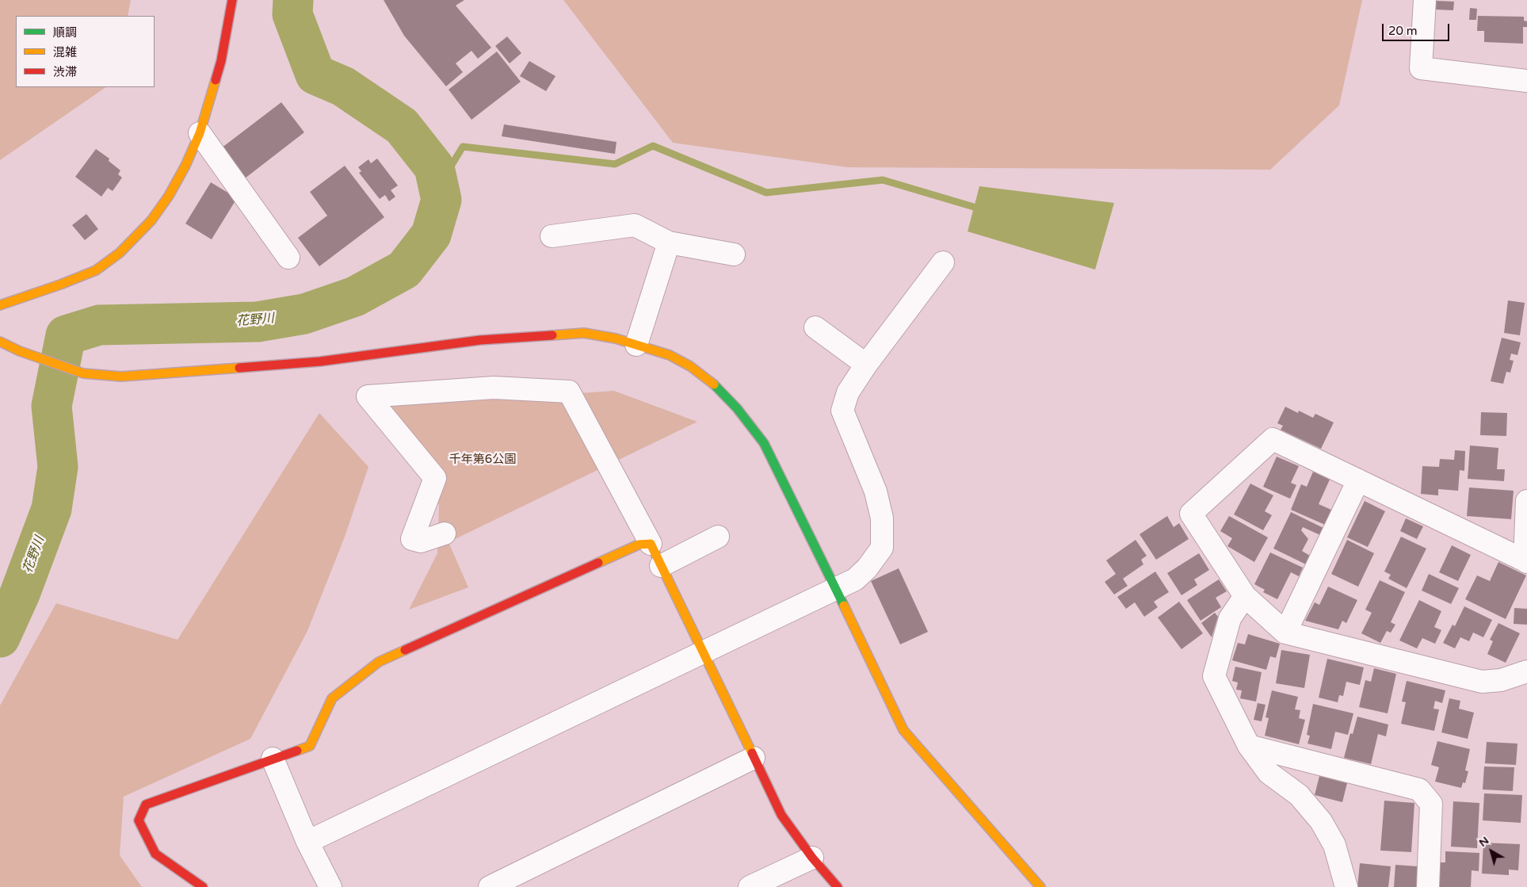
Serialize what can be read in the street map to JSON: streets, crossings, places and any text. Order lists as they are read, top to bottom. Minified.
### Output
{"water":["花野川"],"parks":["千年第6公園"],"legend":["順調","混雑","渋滞"],"scale_bar":"20 m","north":"top left"}
